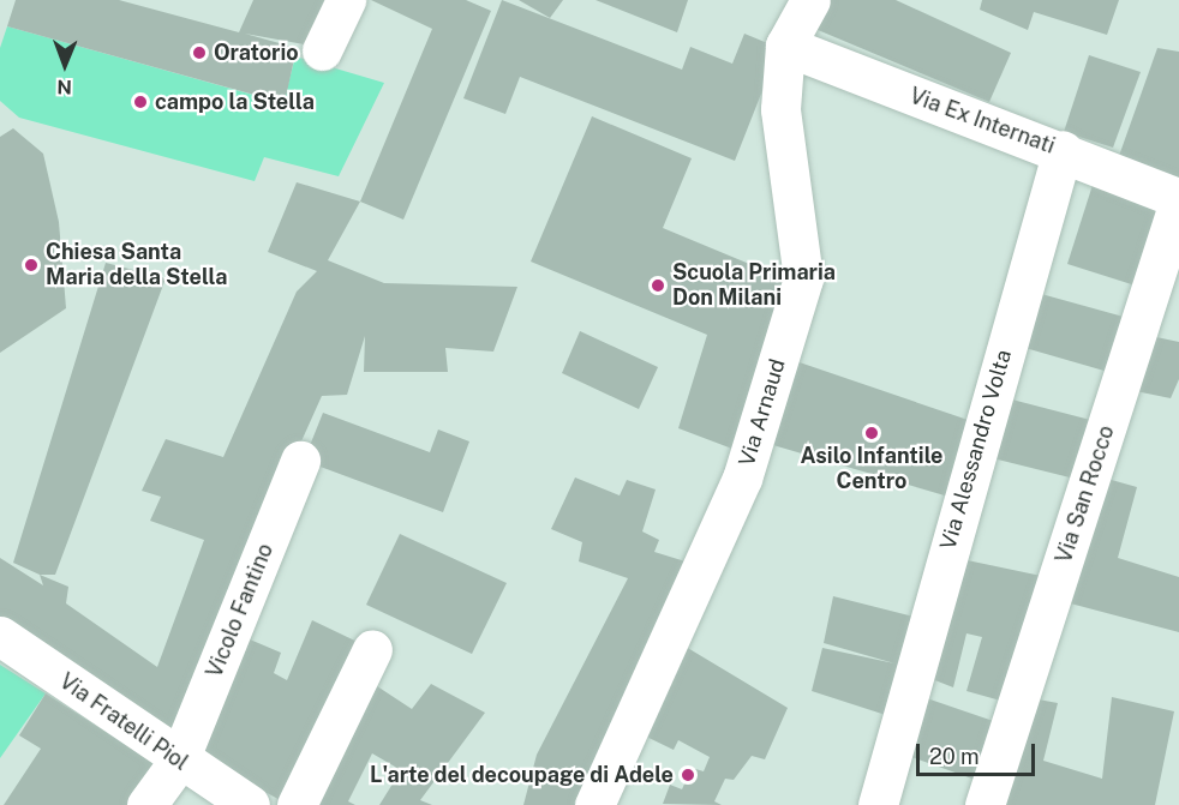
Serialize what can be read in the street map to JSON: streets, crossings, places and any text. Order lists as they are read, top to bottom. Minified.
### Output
{"streets":{"street":["Via Ex Internati","Via Arnaud","Via Alessandro Volta","Via San Rocco","Vicolo Fantino","Via Fratelli Piol"]},"crossings":[["Via Ex Internati","Via Arnaud"],["Via Ex Internati","Via Alessandro Volta"],["Via Ex Internati","Via San Rocco"],["Vicolo Fantino","Via Fratelli Piol"]],"places":["Oratorio","campo la Stella","Chiesa Santa Maria della Stella","Scuola Primaria Don Milani","Asilo Infantile Centro","L'arte del decoupage di Adele"],"scale_bar":"20 m","north":"bottom"}
